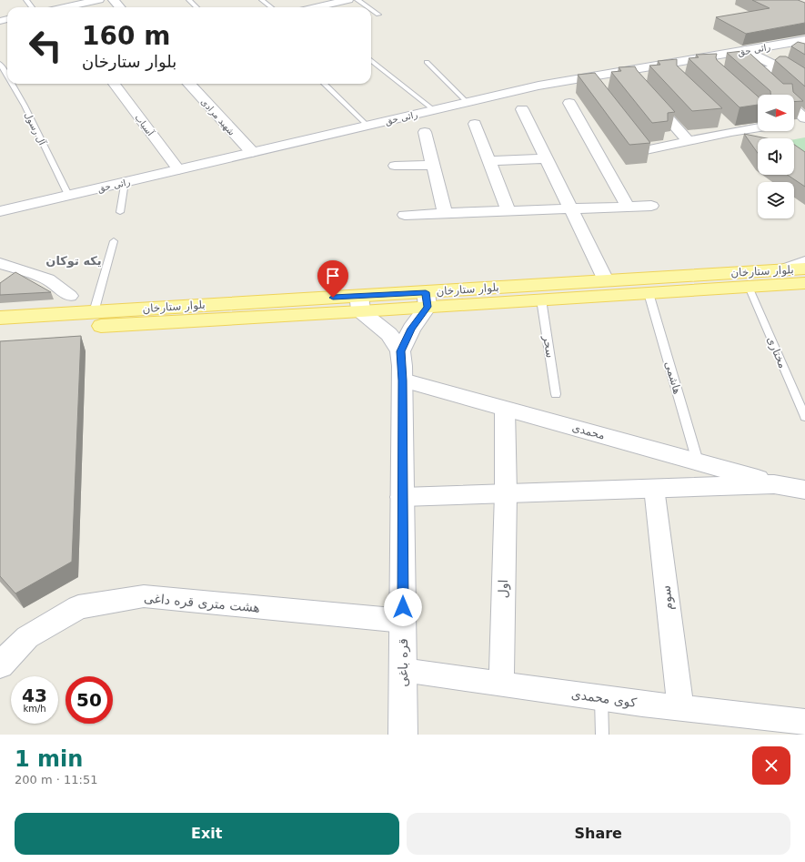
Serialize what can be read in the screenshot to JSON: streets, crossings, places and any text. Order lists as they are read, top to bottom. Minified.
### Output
{"streets":{"main road":["راثی حق","شهید مرادی","بلوار ستارخان","محمدی","هشت متری قره داغی","قره باغی"],"street":["آسیاب","اول","سوم","کوی محمدی"],"lane":["آل رسول","سحر","مختاری","هاشمی"]},"crossings":[["راثی حق","شهید مرادی"],["راثی حق","آسیاب"],["راثی حق","آل رسول"],["بلوار ستارخان","سحر"],["بلوار ستارخان","مختاری"],["بلوار ستارخان","هاشمی"],["بلوار ستارخان","قره باغی"],["هاشمی","محمدی"],["محمدی","اول"],["محمدی","سوم"],["محمدی","قره باغی"],["اول","کوی محمدی"],["سوم","کوی محمدی"],["هشت متری قره داغی","قره باغی"],["قره باغی","کوی محمدی"]],"districts":["یکه توکان"],"north":"right","page":{"turn":["160 m","بلوار ستارخان"],"speed":"43 km/h","limit":"50","heading":["1 min","200 m · 11:51"],"buttons":["Exit","Share"]}}
